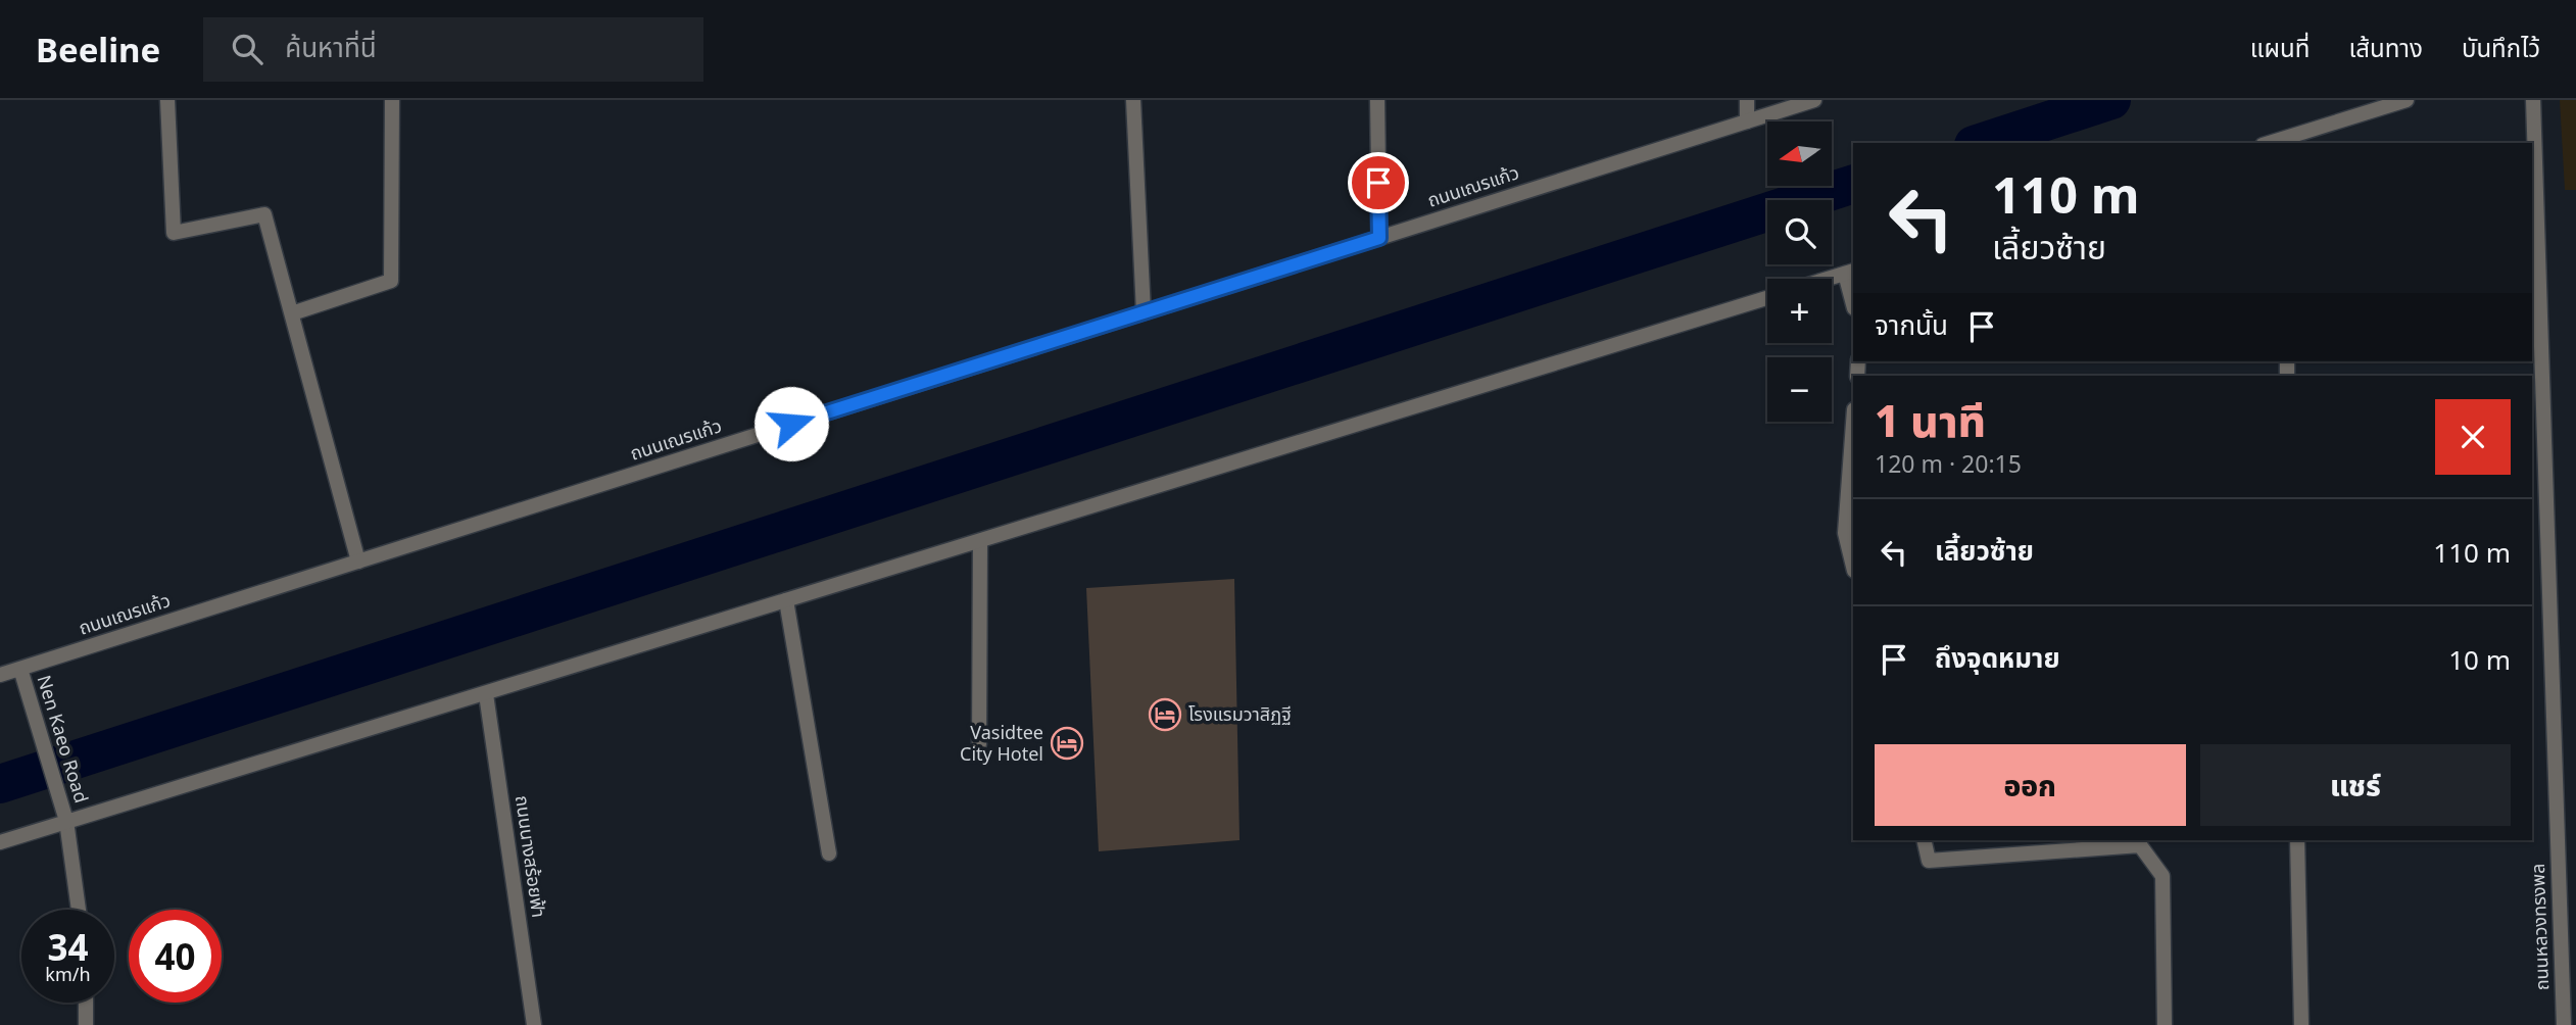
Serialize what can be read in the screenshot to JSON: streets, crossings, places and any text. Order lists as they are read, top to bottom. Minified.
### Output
{"streets":{"street":["ถนนเณรแก้ว","Nen Kaeo Road","ถนนนางสร้อยฟ้า","ถนนหลวงทรงพล"]},"crossings":[["ถนนเณรแก้ว","Nen Kaeo Road"]],"places":{"hotel":["โรงแรมวาสิฏฐี","Vasidtee City Hotel"]},"north":"left","page":{"header":"Beeline","search":"ค้นหาที่นี่","nav":["แผนที่","เส้นทาง","บันทึกไว้"],"map_buttons":["+","−"],"turn":["110 m","เลี้ยวซ้าย"],"then":"จากนั้น","heading":["1 นาที","120 m · 20:15"],"list":[{"name":"เลี้ยวซ้าย","value":"110 m"},{"name":"ถึงจุดหมาย","value":"10 m"}],"buttons":["ออก","แชร์"],"speed":"34 km/h","limit":"40"}}
